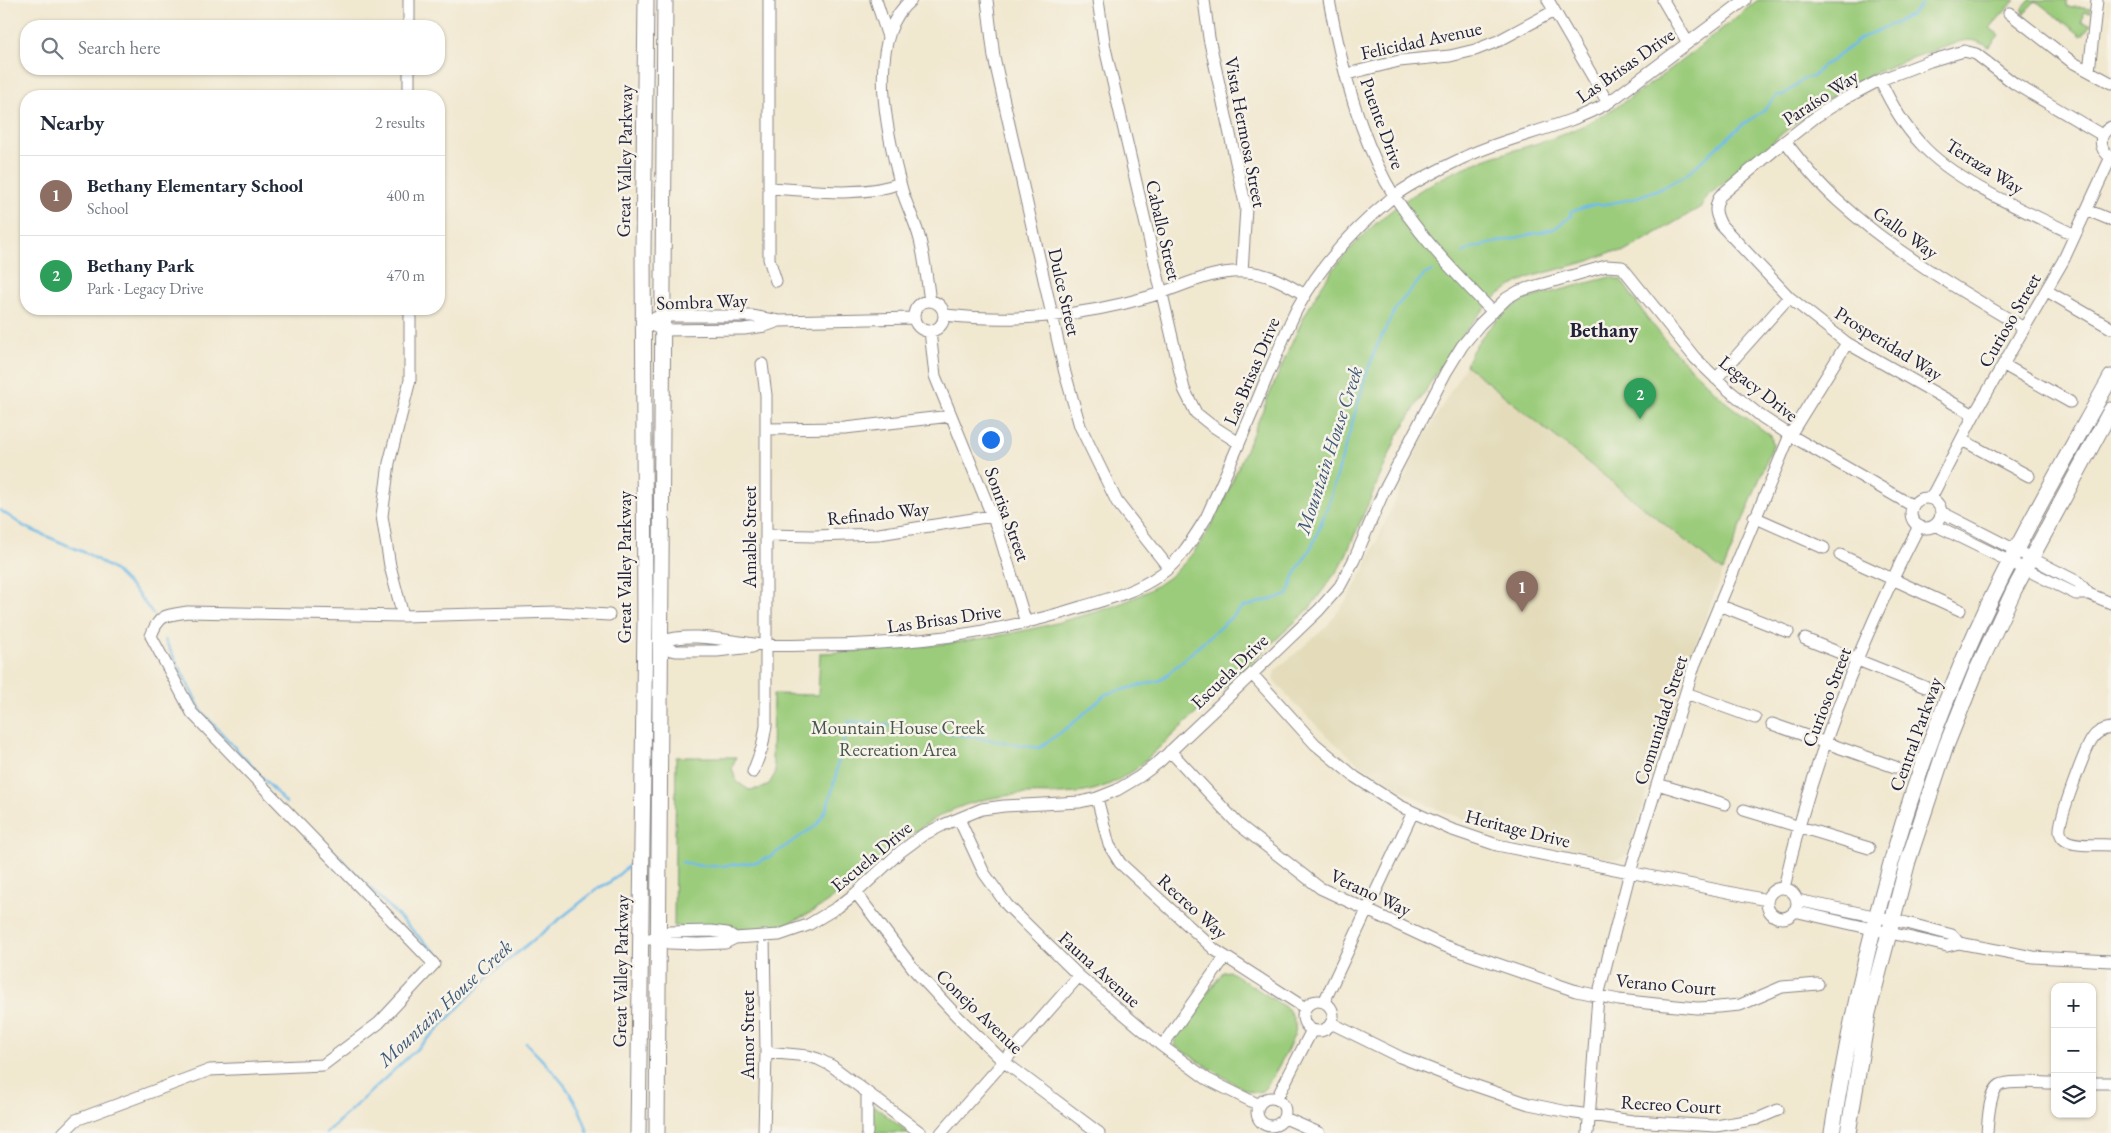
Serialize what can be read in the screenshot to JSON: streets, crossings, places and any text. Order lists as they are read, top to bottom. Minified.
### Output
{"streets":{"main road":["Great Valley Parkway","Central Parkway"],"street":["Felicidad Avenue","Las Brisas Drive","Paraíso Way","Puente Drive","Vista Hermosa Street","Terraza Way","Caballo Street","Gallo Way","Dulce Street","Sombra Way","Curioso Street","Prosperidad Way","Legacy Drive","Refinado Way","Sonrisa Street","Amable Street","Escuela Drive","Comunidad Street","Heritage Drive","Verano Way","Recreo Way","Fauna Avenue","Verano Court","Conejo Avenue","Amor Street","Recreo Court"]},"crossings":[["Felicidad Avenue","Puente Drive"],["Las Brisas Drive","Puente Drive"],["Las Brisas Drive","Great Valley Parkway"],["Las Brisas Drive","Caballo Street"],["Las Brisas Drive","Dulce Street"],["Las Brisas Drive","Sonrisa Street"],["Las Brisas Drive","Amable Street"],["Paraíso Way","Terraza Way"],["Paraíso Way","Gallo Way"],["Paraíso Way","Prosperidad Way"],["Puente Drive","Escuela Drive"],["Great Valley Parkway","Sombra Way"],["Great Valley Parkway","Escuela Drive"],["Terraza Way","Curioso Street"],["Gallo Way","Curioso Street"],["Sombra Way","Sonrisa Street"],["Curioso Street","Prosperidad Way"],["Curioso Street","Legacy Drive"],["Curioso Street","Heritage Drive"],["Prosperidad Way","Comunidad Street"],["Legacy Drive","Escuela Drive"],["Legacy Drive","Comunidad Street"],["Refinado Way","Sonrisa Street"],["Refinado Way","Amable Street"],["Escuela Drive","Heritage Drive"],["Escuela Drive","Verano Way"],["Escuela Drive","Recreo Way"],["Escuela Drive","Fauna Avenue"],["Escuela Drive","Conejo Avenue"],["Escuela Drive","Amor Street"],["Comunidad Street","Heritage Drive"],["Comunidad Street","Verano Way"],["Comunidad Street","Verano Court"],["Comunidad Street","Recreo Court"],["Verano Way","Verano Court"]],"districts":["Bethany"],"water":["Mountain House Creek"],"parks":["Mountain House Creek Recreation Area"],"page":{"search":"Search here","heading":["Nearby","2 results"],"list":[{"mark":"1","name":"Bethany Elementary School","note":"School","value":"400 m"},{"mark":"2","name":"Bethany Park","note":"Park · Legacy Drive","value":"470 m"}],"pins":["2","1"],"map_buttons":["+","−"]}}
